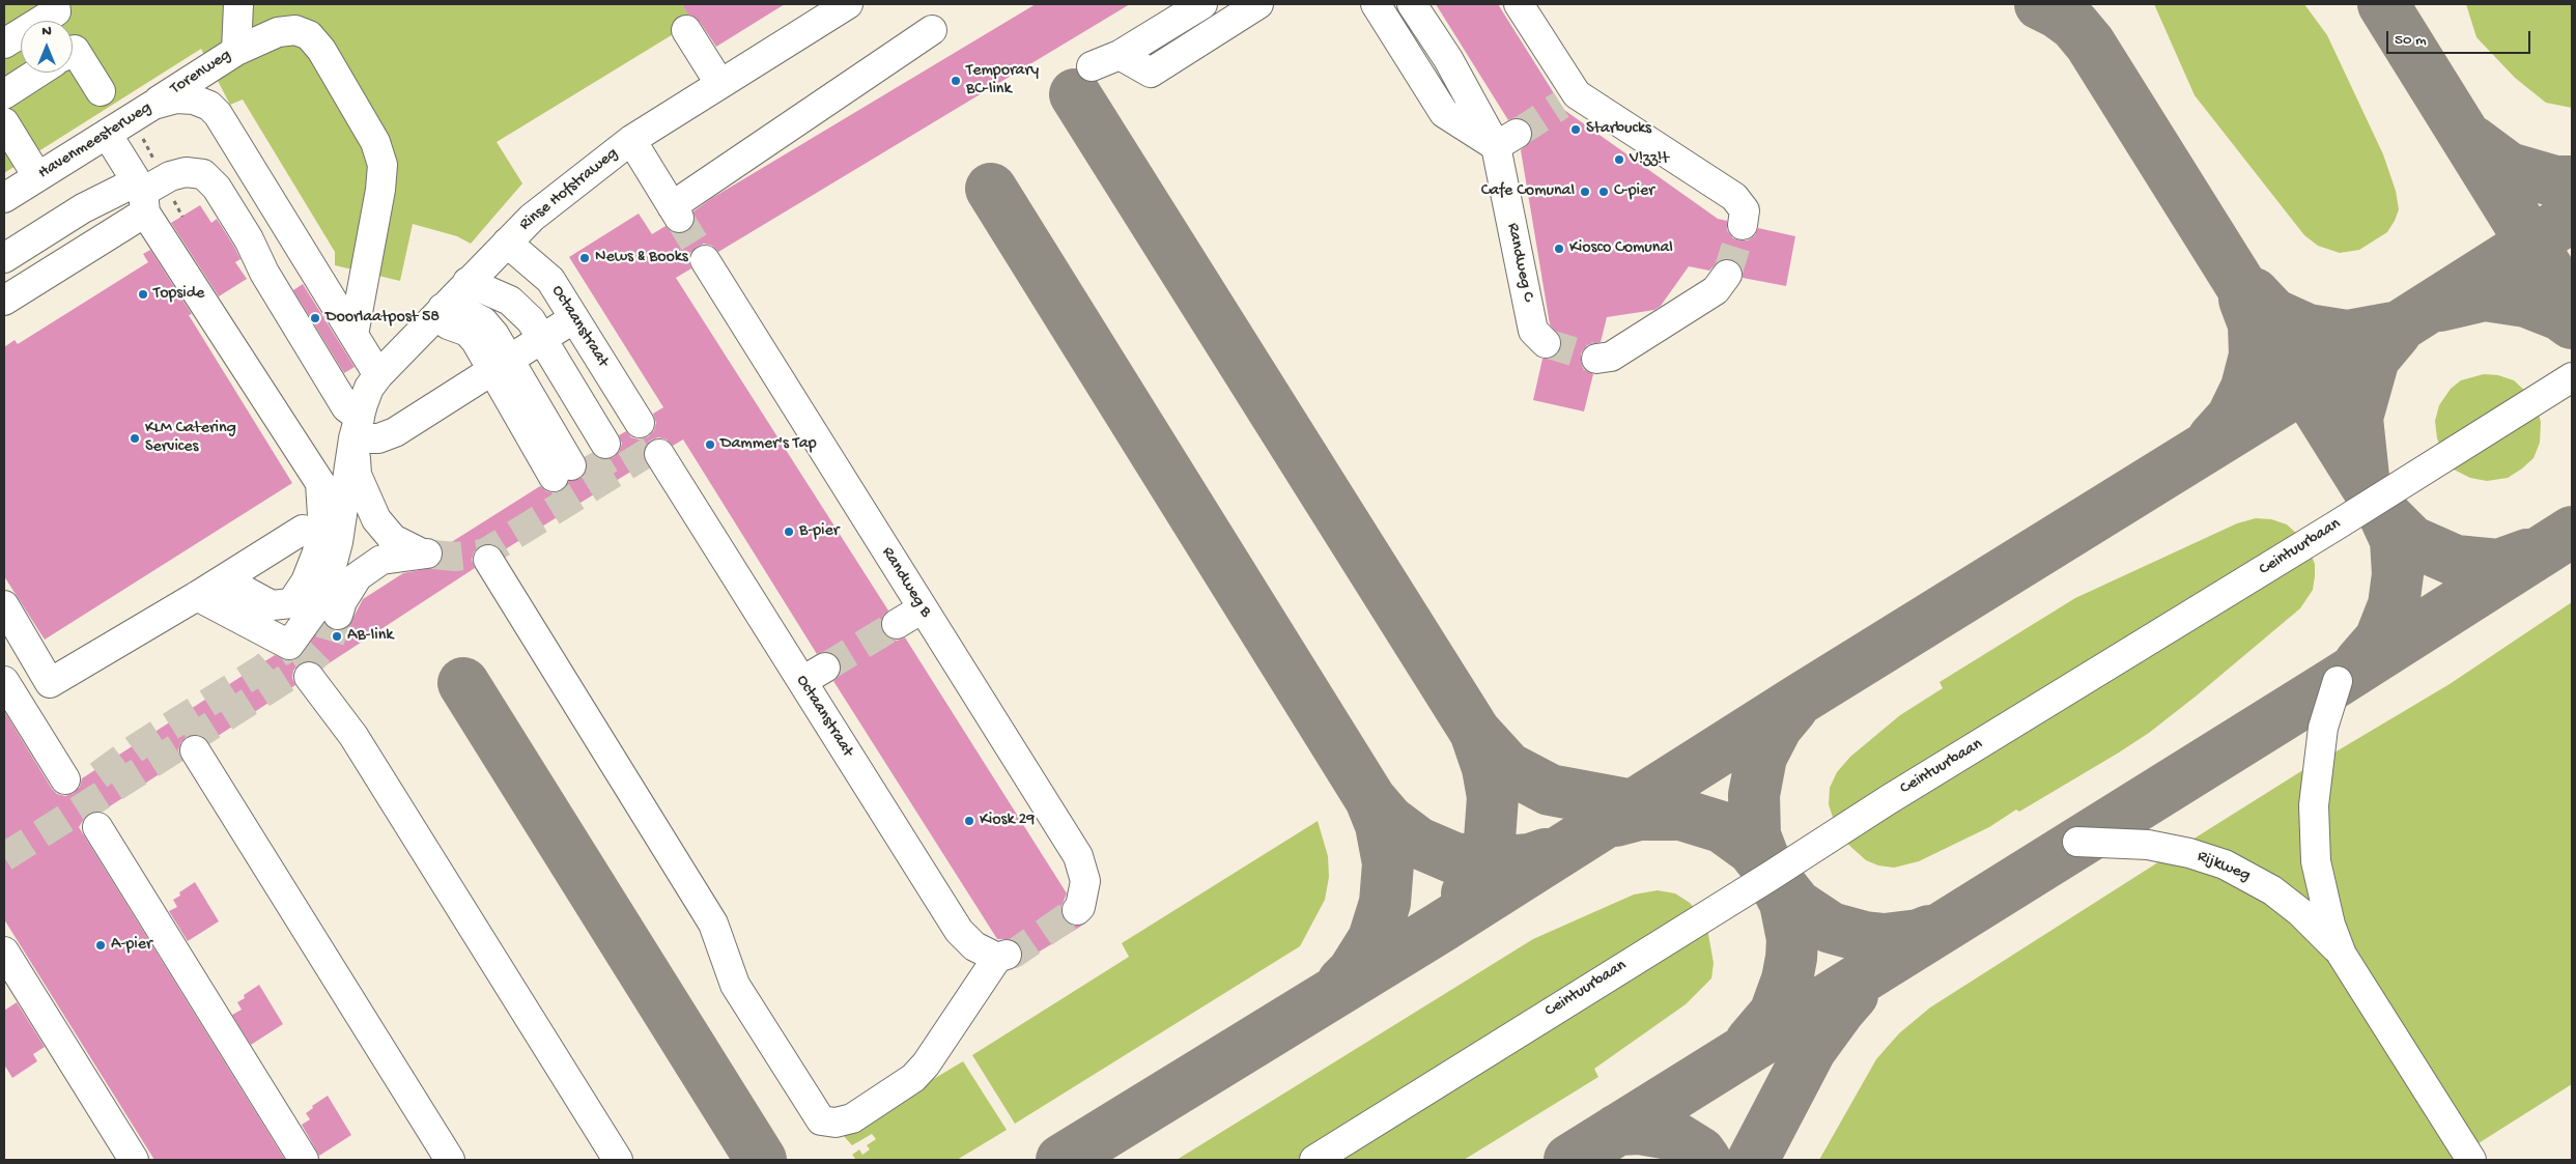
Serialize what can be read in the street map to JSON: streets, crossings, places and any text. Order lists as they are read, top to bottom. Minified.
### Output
{"streets":{"street":["Torenweg","Havenmeesterweg","Rinse Hofstraweg","Randweg C","Octaanstraat","Ceintuurbaan","Randweg B","Rijkweg"]},"crossings":[["Torenweg","Havenmeesterweg"],["Rinse Hofstraweg","Octaanstraat"]],"places":["Temporary BC-link","Starbucks","V!zz!t","Cafe Comunal","C-pier","Kiosco Comunal","News & Books","Topside","Doorlaatpost 58","KLM Catering Services","Dammer's Tap","B-pier","AB-link","Kiosk 29","A-pier"],"scale_bar":"50 m","north":"top"}
